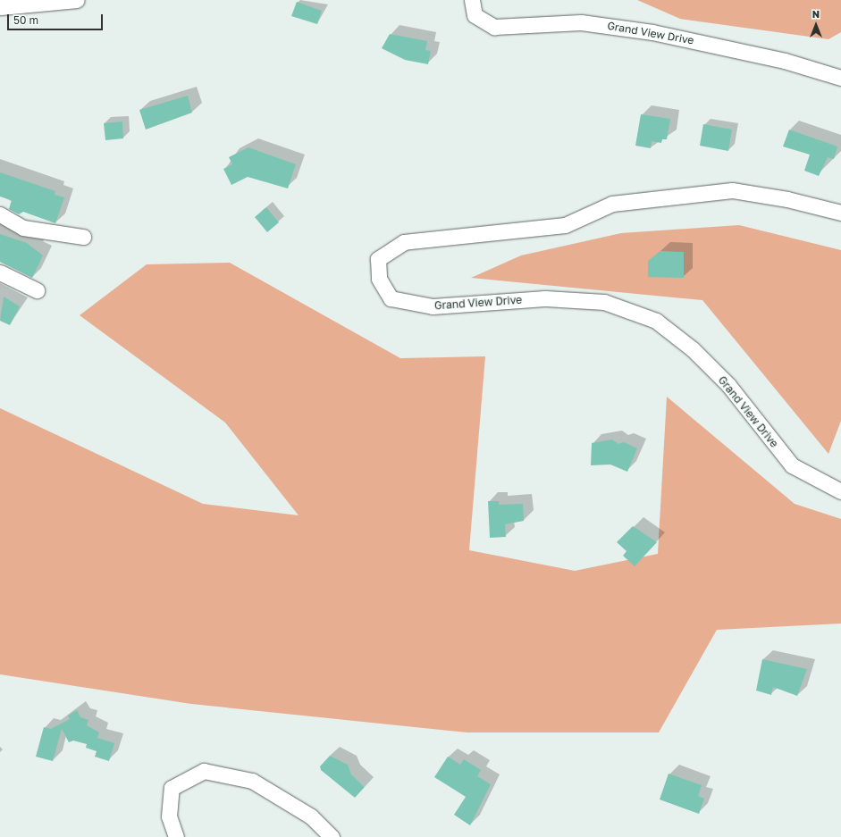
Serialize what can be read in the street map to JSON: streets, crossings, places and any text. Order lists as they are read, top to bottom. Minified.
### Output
{"streets":{"street":["Grand View Drive"]},"scale_bar":"50 m","north":"top"}
